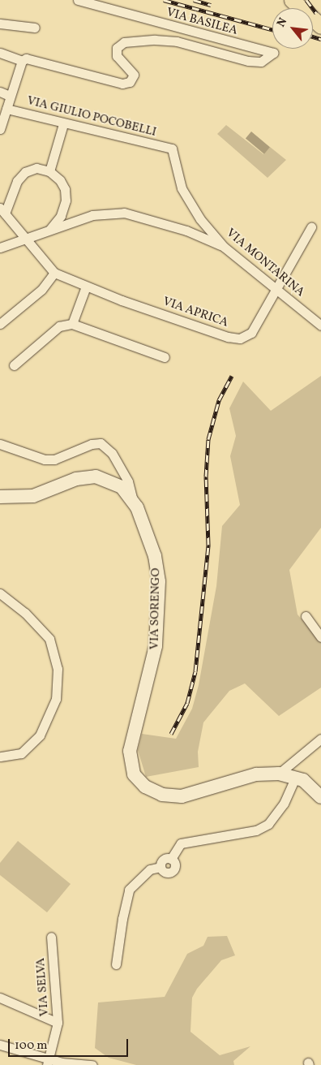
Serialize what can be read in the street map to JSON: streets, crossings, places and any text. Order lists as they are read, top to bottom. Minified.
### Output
{"streets":{"main road":["VIA SORENGO"],"street":["VIA BASILEA","VIA GIULIO POCOBELLI","VIA MONTARINA","VIA APRICA","VIA SELVA"]},"crossings":[["VIA GIULIO POCOBELLI","VIA MONTARINA"],["VIA MONTARINA","VIA APRICA"]],"scale_bar":"100 m","north":"top left"}
